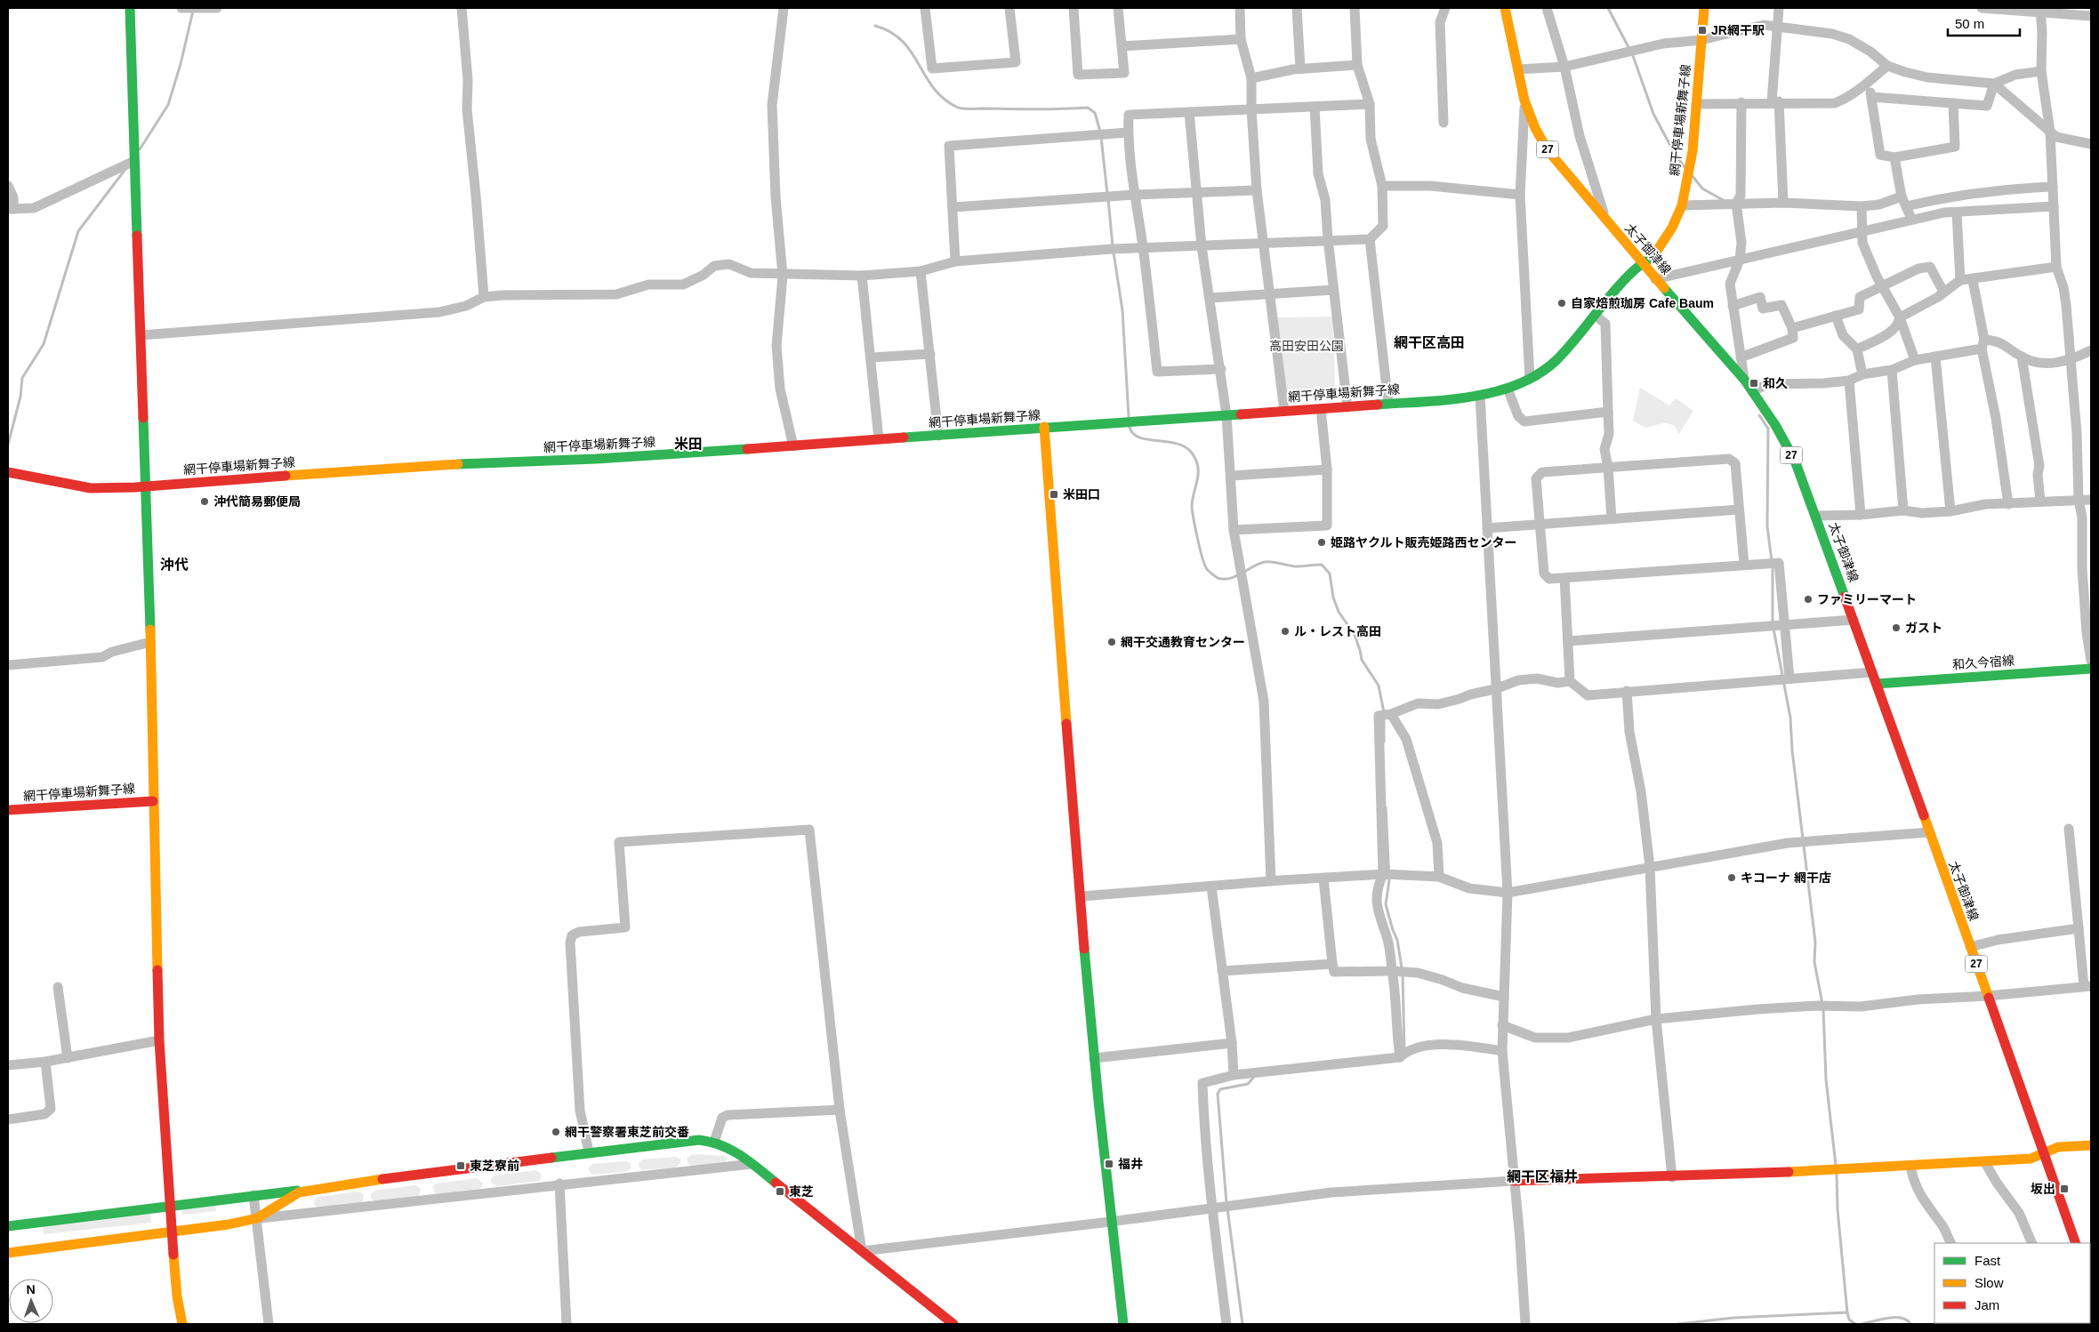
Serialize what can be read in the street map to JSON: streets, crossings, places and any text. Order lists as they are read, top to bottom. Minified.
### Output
{"streets":{"street":["網干停車場新舞子線","27","太子御津線","和久今宿線"]},"crossings":[["網干停車場新舞子線","太子御津線"],["太子御津線","和久今宿線"]],"districts":["網干区高田","米田","沖代","網干区福井"],"parks":["高田安田公園"],"places":{"transit":["JR網干駅","和久","米田口","福井","東芝寮前","坂出","東芝"],"other":["自家焙煎珈房 Cafe Baum","沖代簡易郵便局","姫路ヤクルト販売姫路西センター","ファミリーマート","ガスト","ル・レスト高田","網干交通教育センター","キコーナ 網干店","網干警察署東芝前交番"]},"legend":["Fast","Slow","Jam"],"scale_bar":"50 m","north":"top"}
